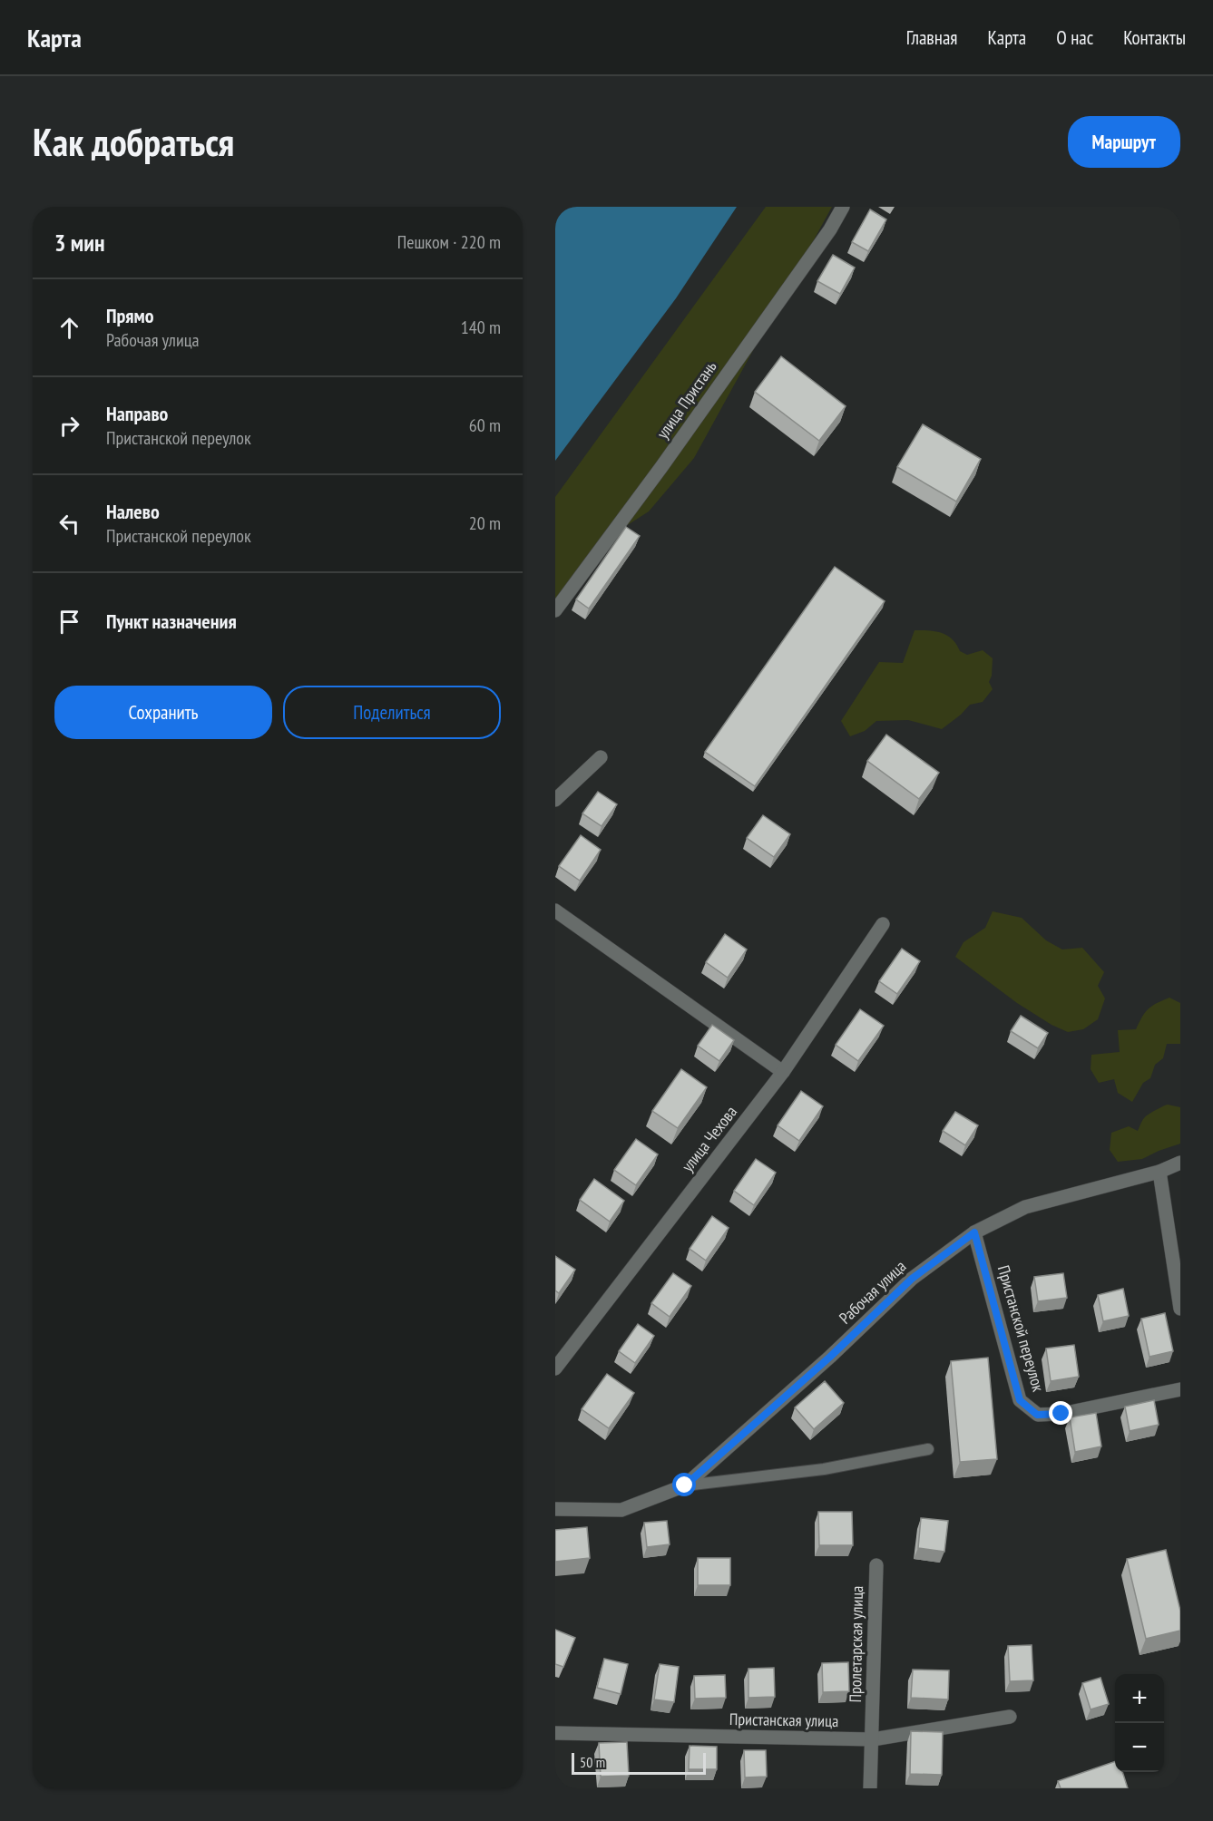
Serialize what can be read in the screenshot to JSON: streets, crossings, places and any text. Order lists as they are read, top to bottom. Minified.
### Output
{"streets":{"street":["улица Пристань","улица Чехова","Рабочая улица","Пристанской переулок","Пролетарская улица","Пристанская улица"]},"crossings":[["Рабочая улица","Пристанской переулок"],["Пролетарская улица","Пристанская улица"]],"scale_bar":"50 m","page":{"header":"Карта","nav":["Главная","Карта","О нас","Контакты"],"buttons":["Маршрут",["Сохранить","Поделиться"]],"title":"Как добраться","heading":["3 мин","Пешком · 220 m"],"list":[["Прямо","Рабочая улица","140 m"],["Направо","Пристанской переулок","60 m"],["Налево","Пристанской переулок","20 m"],"Пункт назначения"],"map_buttons":["+","−"],"scale":"50 m"}}
